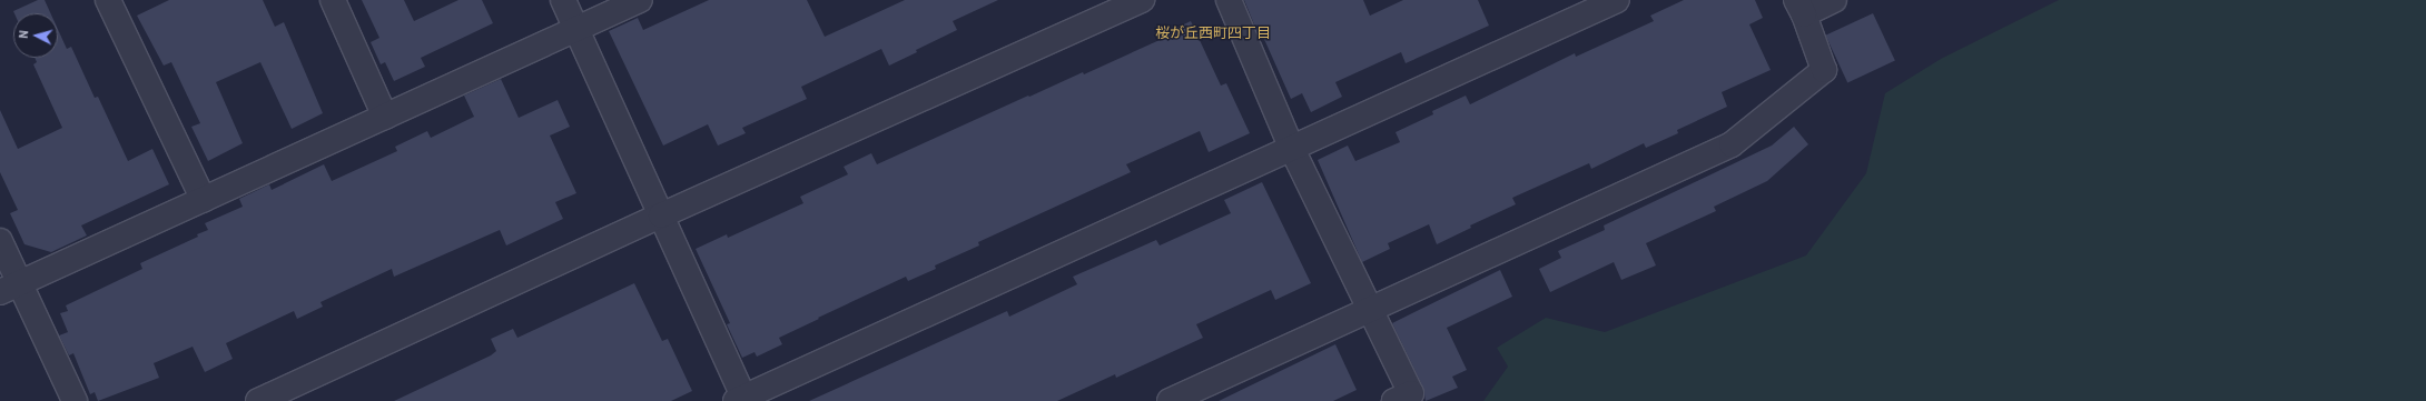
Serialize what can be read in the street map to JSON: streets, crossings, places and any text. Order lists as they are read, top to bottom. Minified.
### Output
{"districts":["桜が丘西町四丁目"],"north":"left"}
